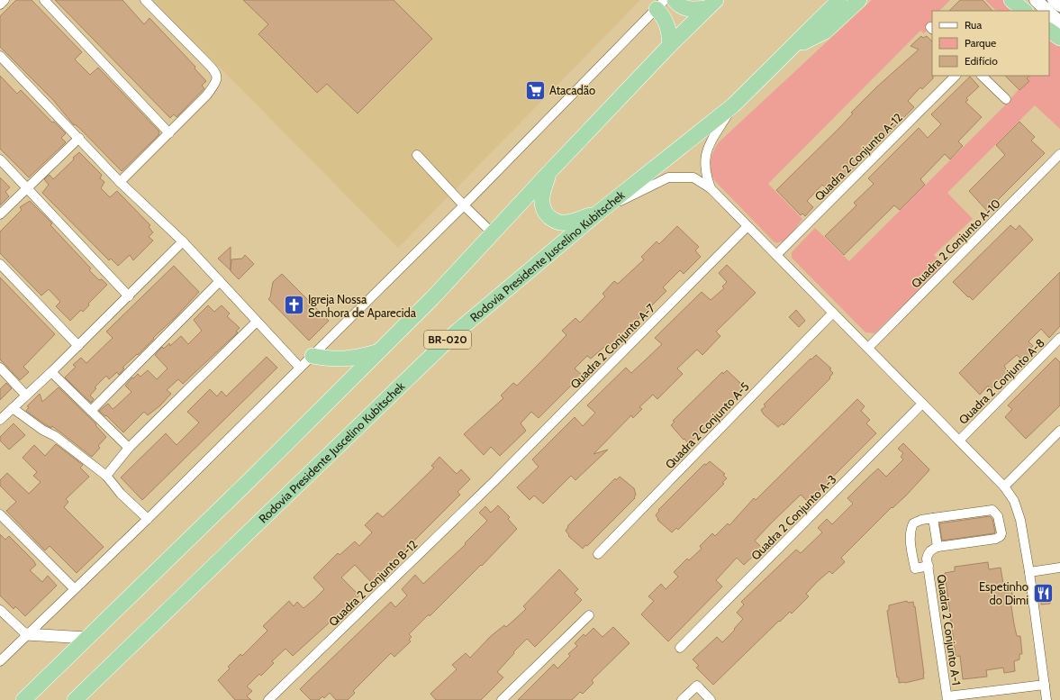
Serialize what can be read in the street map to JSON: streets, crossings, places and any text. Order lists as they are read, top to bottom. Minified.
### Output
{"streets":{"highway":["Rodovia Presidente Juscelino Kubitschek","BR-020"],"street":["Quadra 2 Conjunto A-12","Quadra 2 Conjunto A-10","Quadra 2 Conjunto A-7","Quadra 2 Conjunto A-8","Quadra 2 Conjunto A-5","Quadra 2 Conjunto A-3","Quadra 2 Conjunto B-12","Quadra 2 Conjunto A-1"]},"crossings":[["Quadra 2 Conjunto A-7","Quadra 2 Conjunto B-12"]],"places":{"supermarket":["Atacadão"],"church":["Igreja Nossa Senhora de Aparecida"],"restaurant":["Espetinho do Dimi"]},"legend":["Rua","Parque","Edifício"]}
